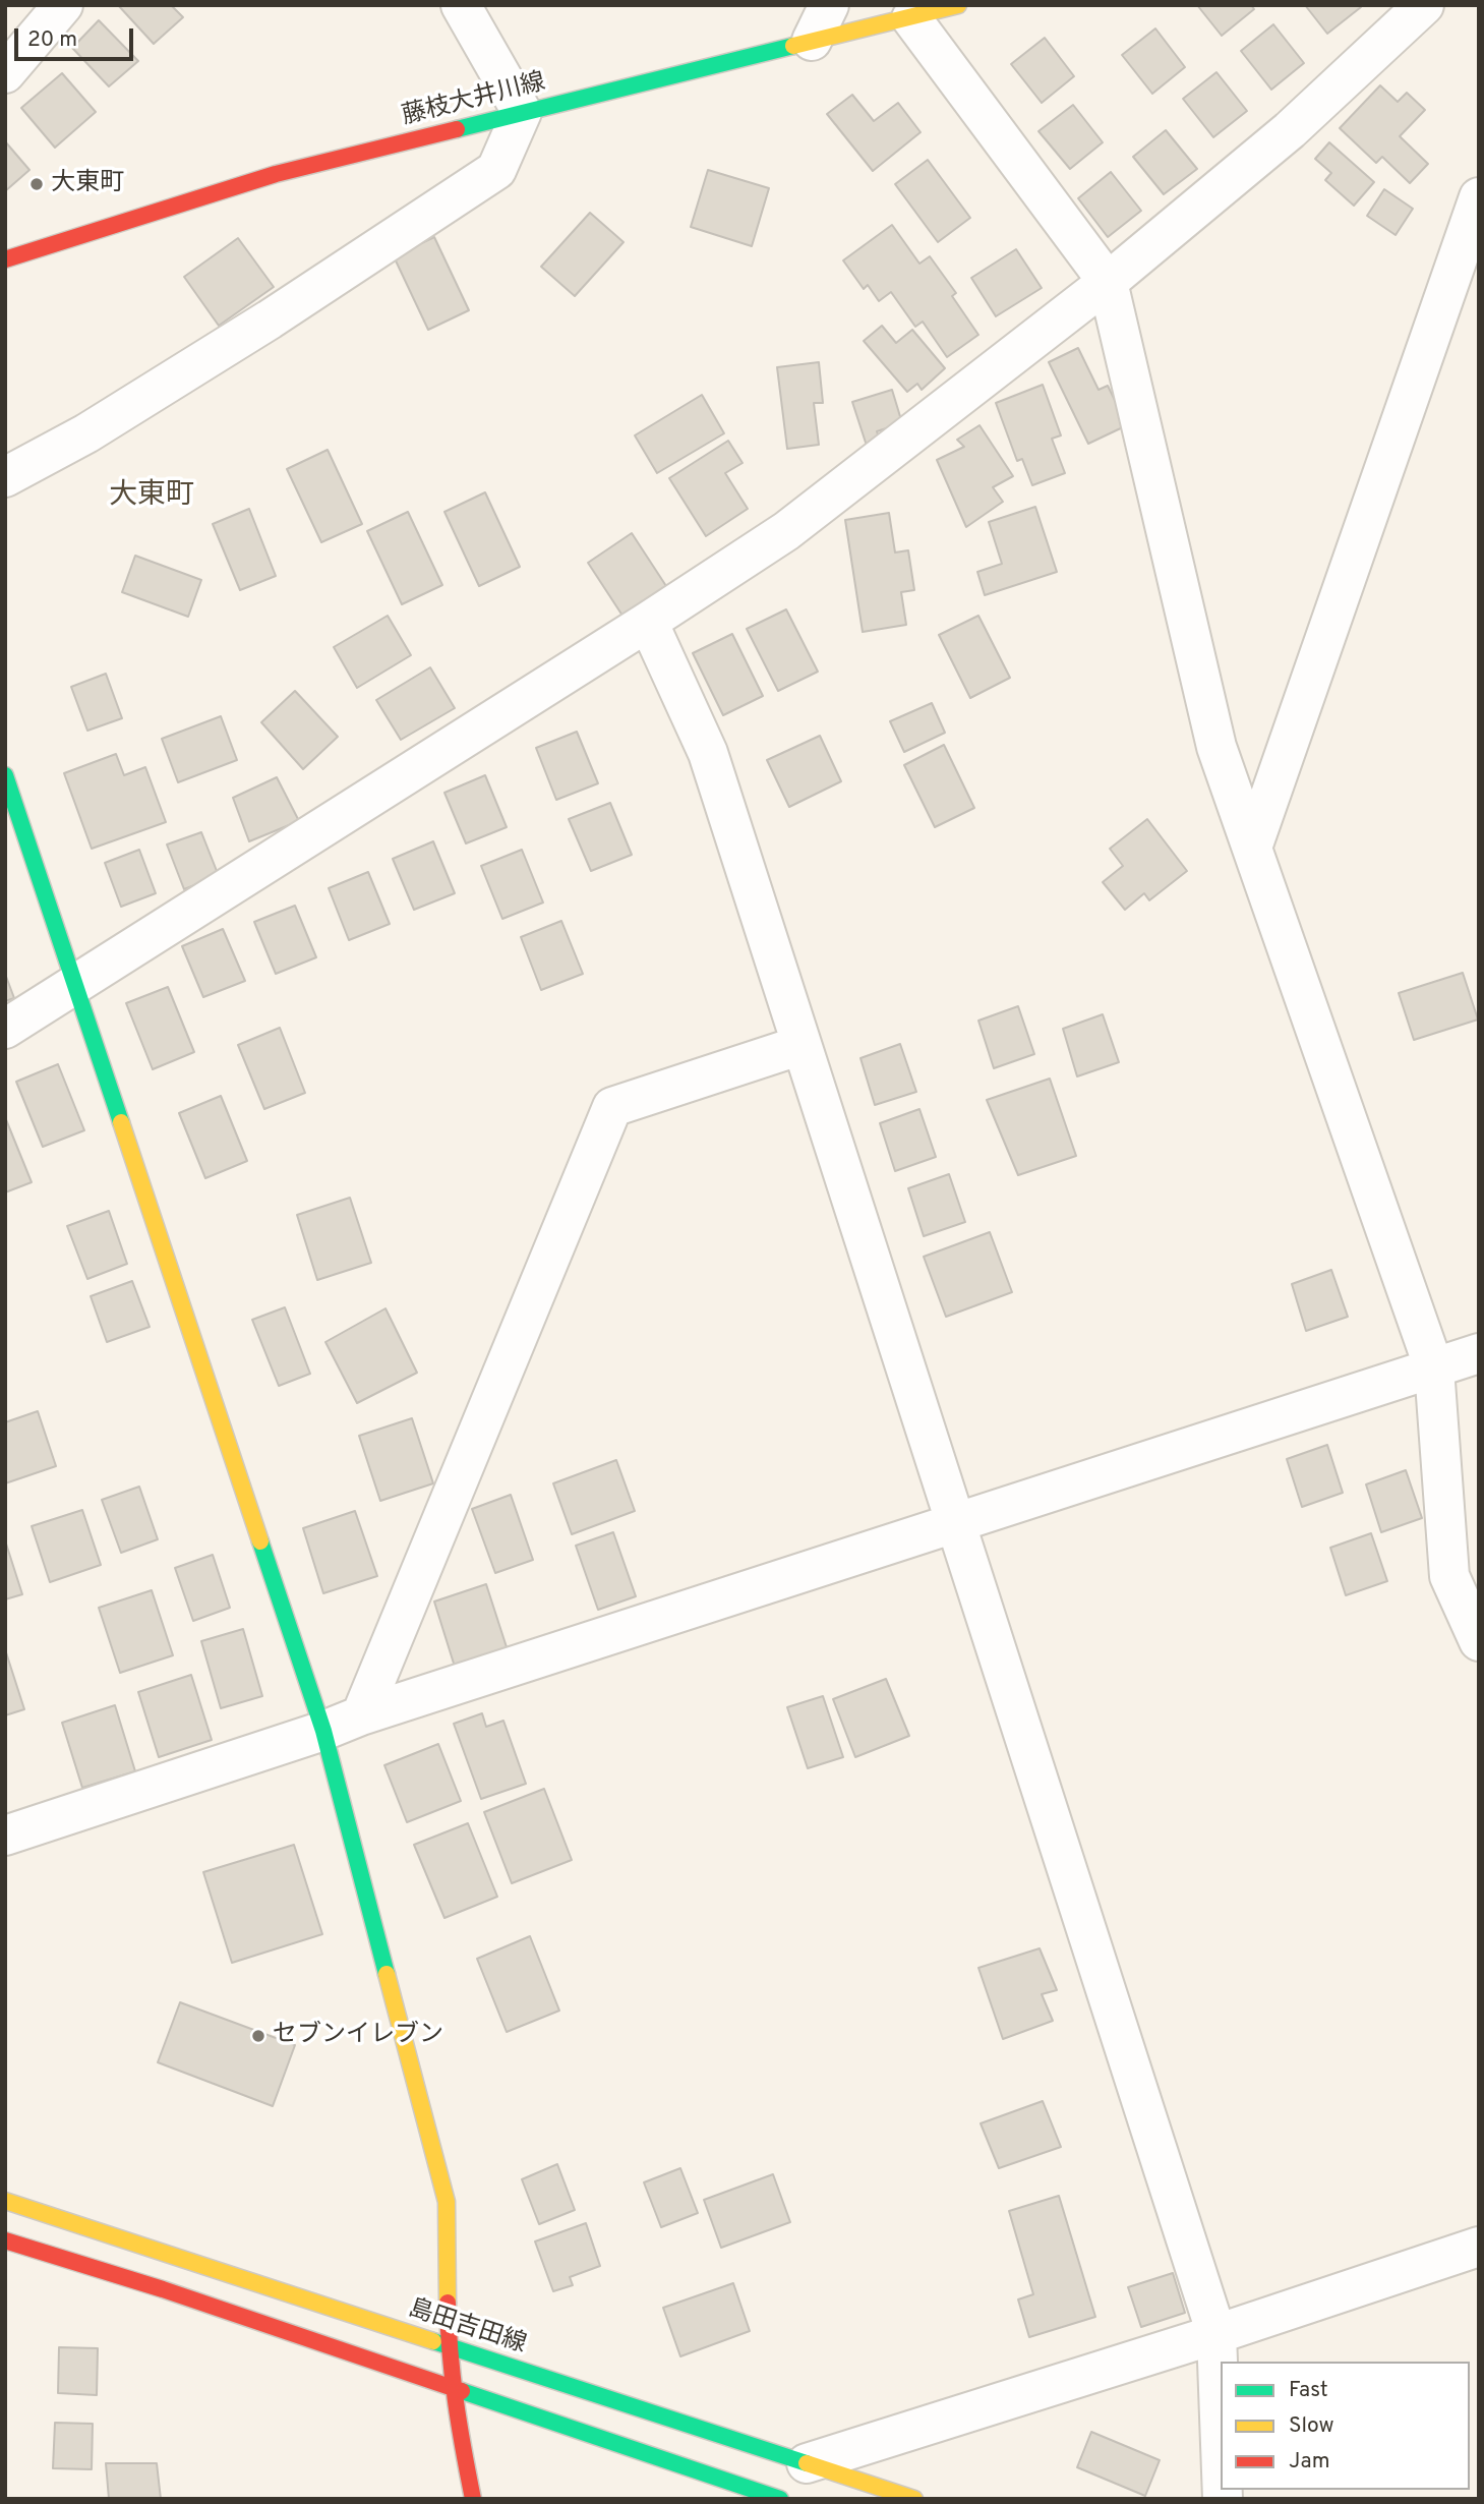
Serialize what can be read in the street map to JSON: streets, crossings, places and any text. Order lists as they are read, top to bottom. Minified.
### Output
{"streets":{"main road":["藤枝大井川線","島田吉田線"]},"districts":["大東町"],"places":["大東町","セブンイレブン"],"legend":["Fast","Slow","Jam"],"scale_bar":"20 m"}
